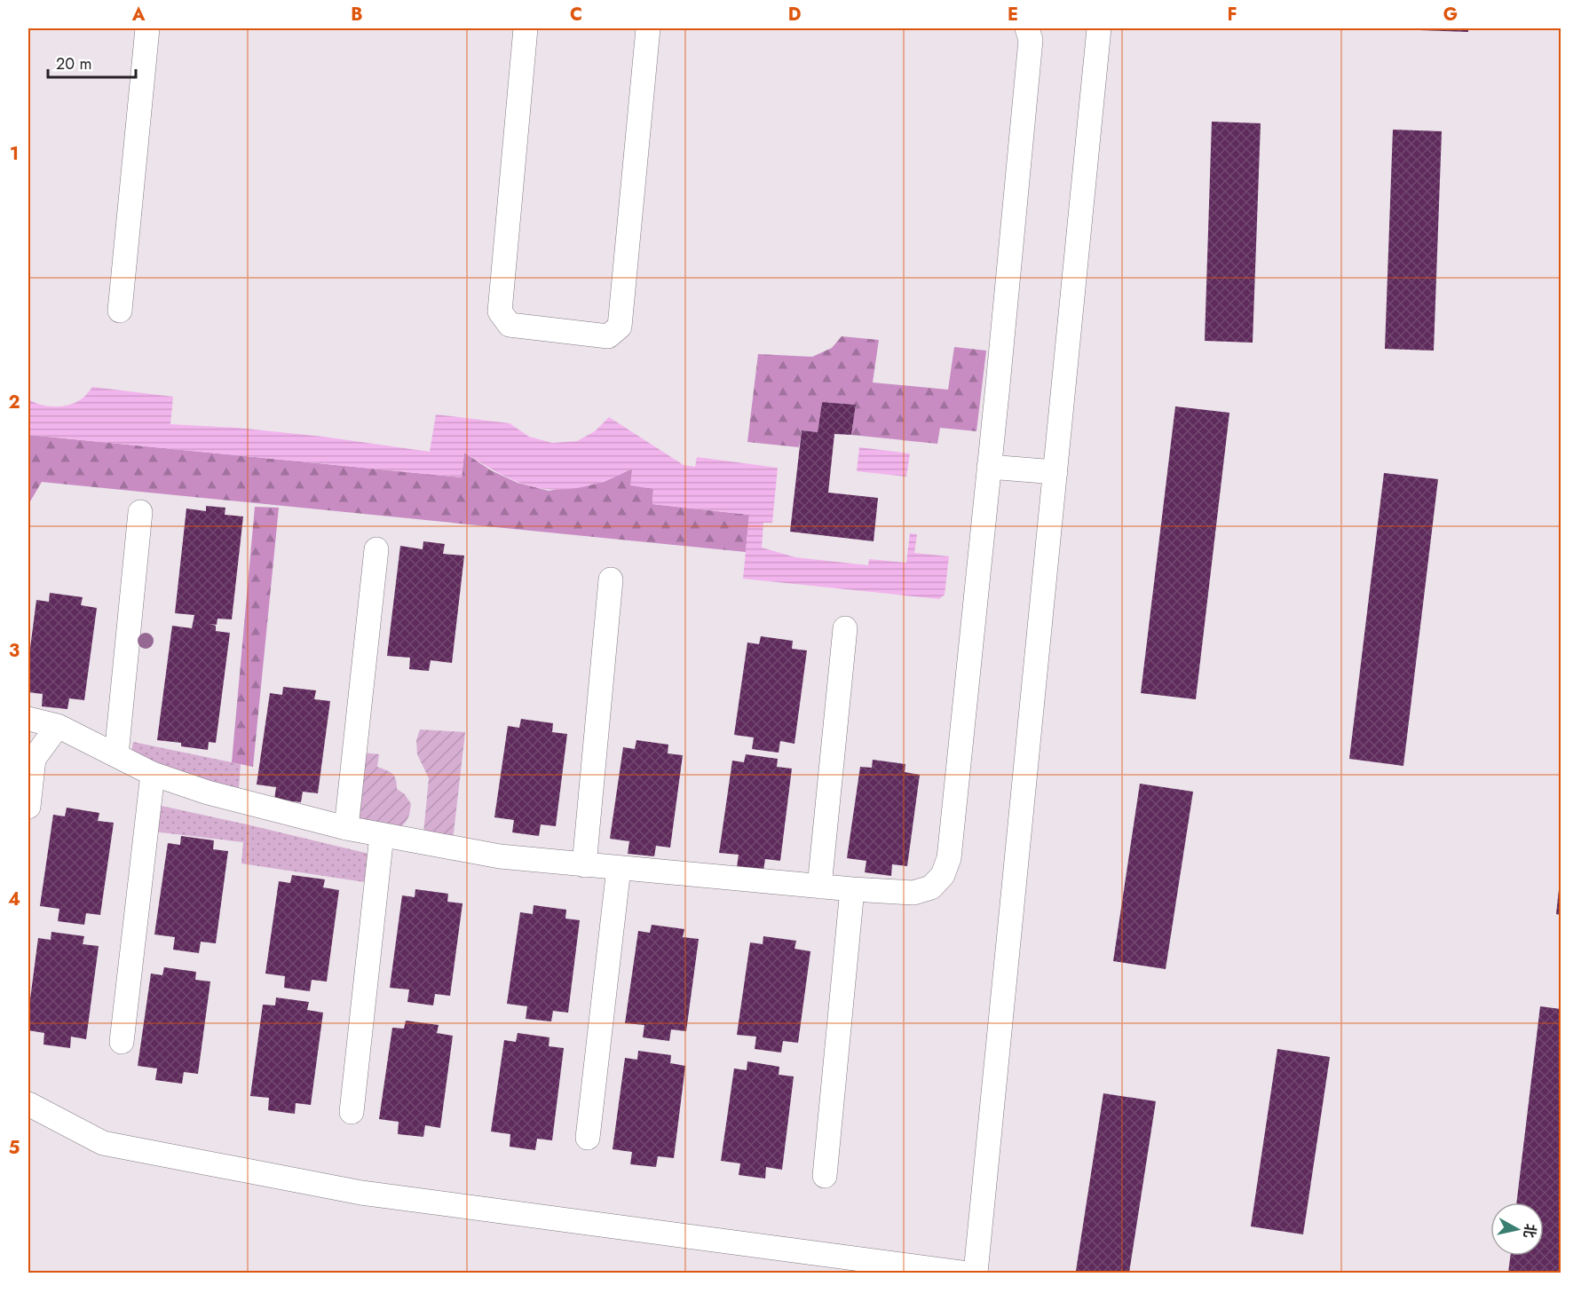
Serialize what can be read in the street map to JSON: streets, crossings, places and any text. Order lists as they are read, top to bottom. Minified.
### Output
{"scale_bar":"20 m","north":"right","grid":{"columns":["A","B","C","D","E","F","G"],"rows":["1","2","3","4","5"]}}
